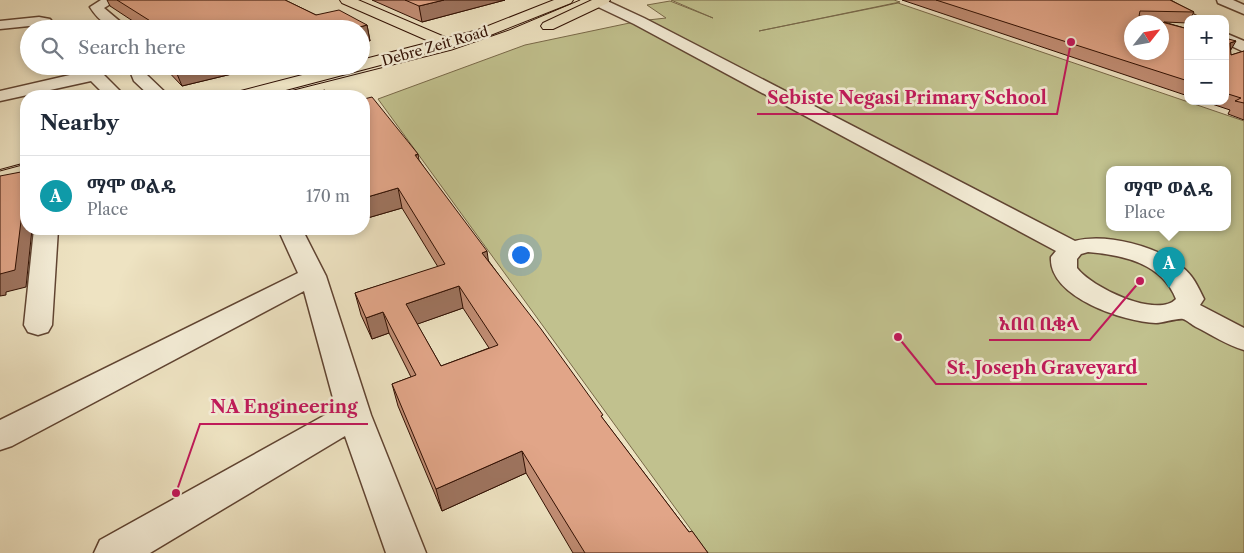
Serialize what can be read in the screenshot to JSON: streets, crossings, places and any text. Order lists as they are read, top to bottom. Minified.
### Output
{"streets":{"main road":["Debre Zeit Road"]},"places":["Sebiste Negasi Primary School","አበበ ቢቂላ","St. Joseph Graveyard","NA Engineering"],"north":"top right","page":{"map_buttons":["+","−"],"search":"Search here","heading":"Nearby","list":[{"mark":"A","name":"ማሞ ወልዴ","note":"Place","value":"170 m"}],"popup":["ማሞ ወልዴ","Place"],"pins":"A"}}
